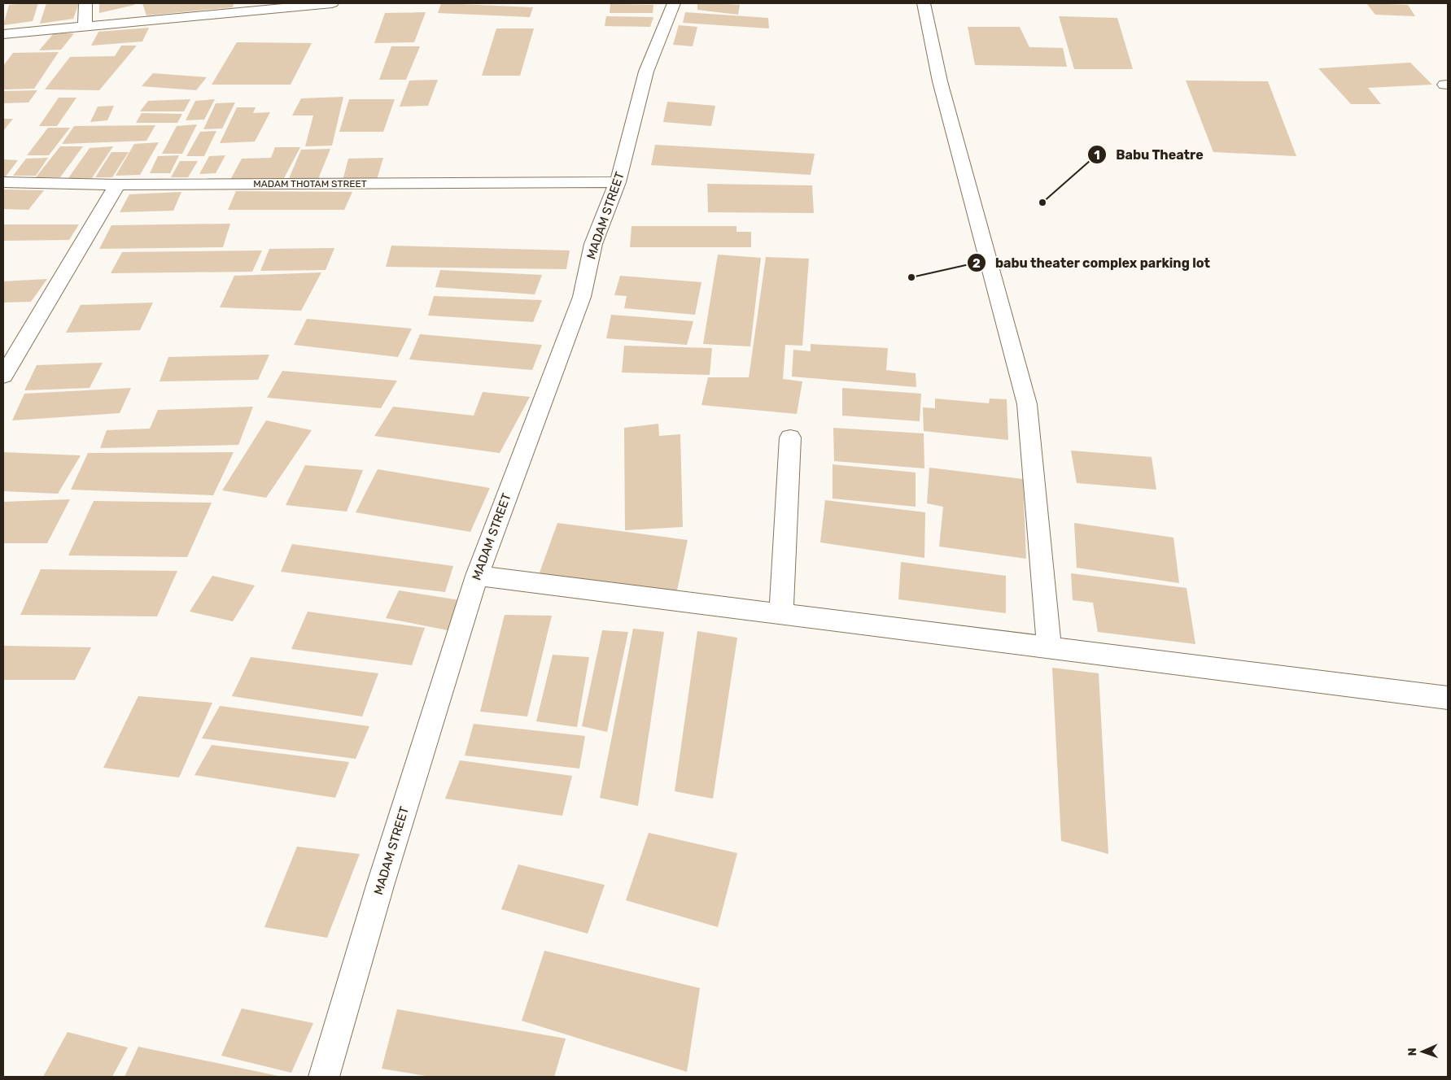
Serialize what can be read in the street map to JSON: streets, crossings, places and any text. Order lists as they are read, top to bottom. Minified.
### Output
{"streets":{"street":["MADAM THOTAM STREET","MADAM STREET"]},"crossings":[["MADAM THOTAM STREET","MADAM STREET"]],"places":["Babu Theatre","babu theater complex parking lot"],"north":"left"}
